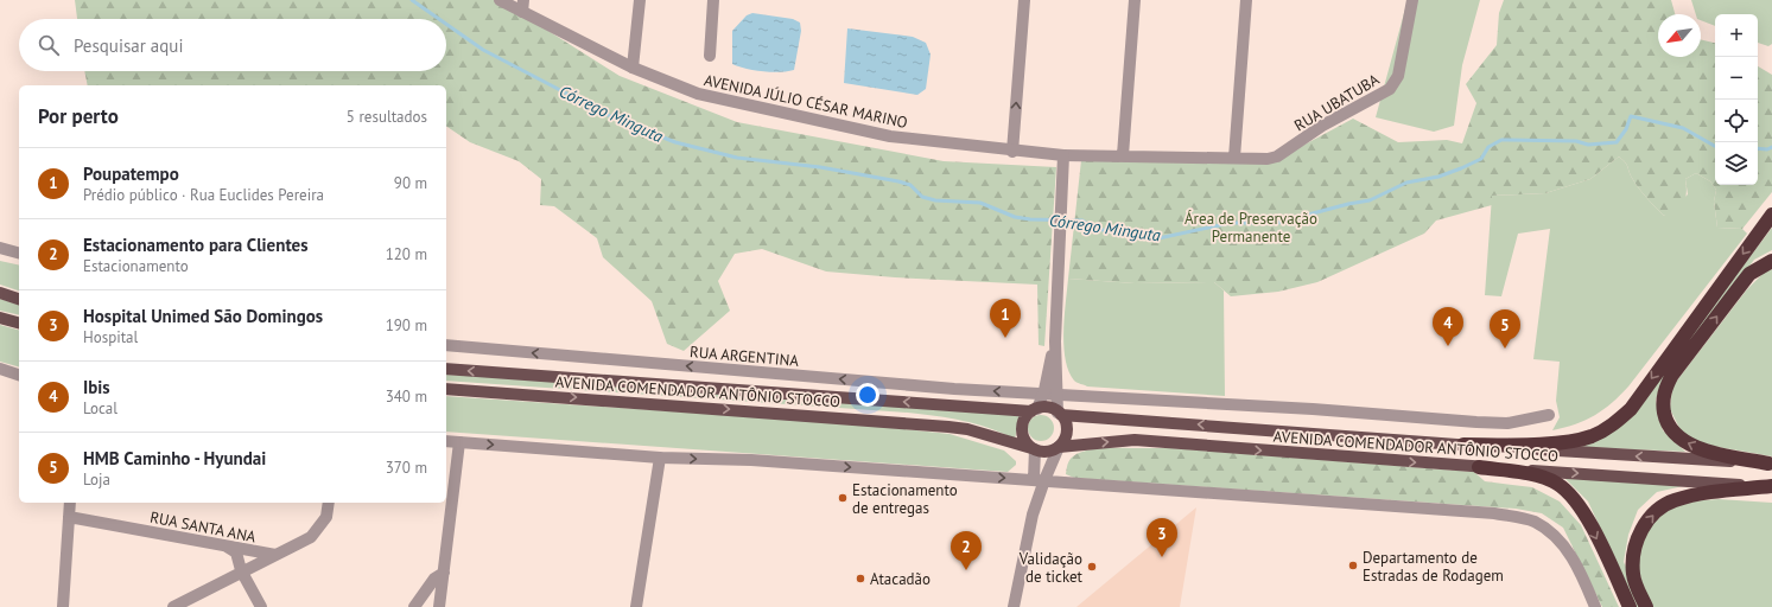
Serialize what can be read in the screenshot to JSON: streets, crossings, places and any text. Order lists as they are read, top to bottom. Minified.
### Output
{"streets":{"main road":["AVENIDA COMENDADOR ANTÔNIO STOCCO"],"street":["AVENIDA JÚLIO CÉSAR MARINO","RUA UBATUBA","RUA ARGENTINA","RUA SANTA ANA"]},"crossings":[["AVENIDA JÚLIO CÉSAR MARINO","RUA UBATUBA"]],"water":["Córrego Minguta"],"parks":["Área de Preservação Permanente"],"places":["Estacionamento de entregas","Departamento de Estradas de Rodagem","Validação de ticket","Atacadão"],"north":"bottom left","page":{"map_buttons":["+","−"],"search":"Pesquisar aqui","heading":["Por perto","5 resultados"],"list":[{"mark":"1","name":"Poupatempo","note":"Prédio público · Rua Euclides Pereira","value":"90 m"},{"mark":"2","name":"Estacionamento para Clientes","note":"Estacionamento","value":"120 m"},{"mark":"3","name":"Hospital Unimed São Domingos","note":"Hospital","value":"190 m"},{"mark":"4","name":"Ibis","note":"Local","value":"340 m"},{"mark":"5","name":"HMB Caminho - Hyundai","note":"Loja","value":"370 m"}],"pins":["1","4","5","3","2"]}}
